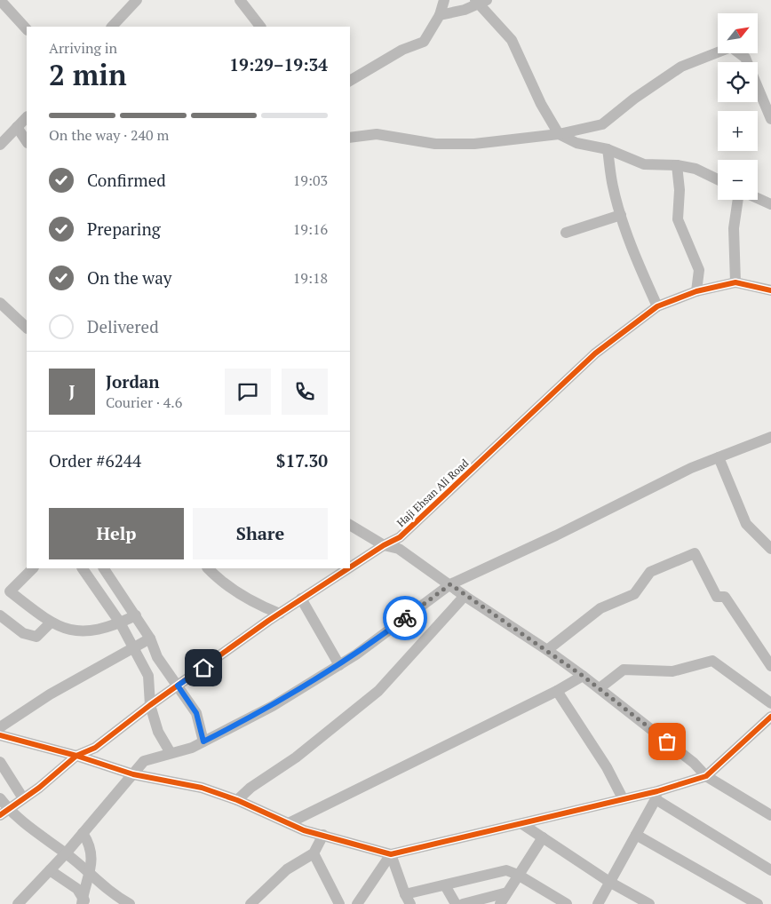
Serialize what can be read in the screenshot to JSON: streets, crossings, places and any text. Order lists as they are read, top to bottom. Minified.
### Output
{"streets":{"street":["Haji Ehsan Ali Road"]},"north":"top right","page":{"map_buttons":["+","−"],"heading":["2 min","Arriving in","19:29–19:34"],"panel":["Jordan","Courier · 4.6","Order #6244","$17.30"],"bar":"On the way · 240 m","list":[["Confirmed","19:03"],["Preparing","19:16"],["On the way","19:18"],"Delivered"],"round":"J","buttons":["Help","Share"]}}
